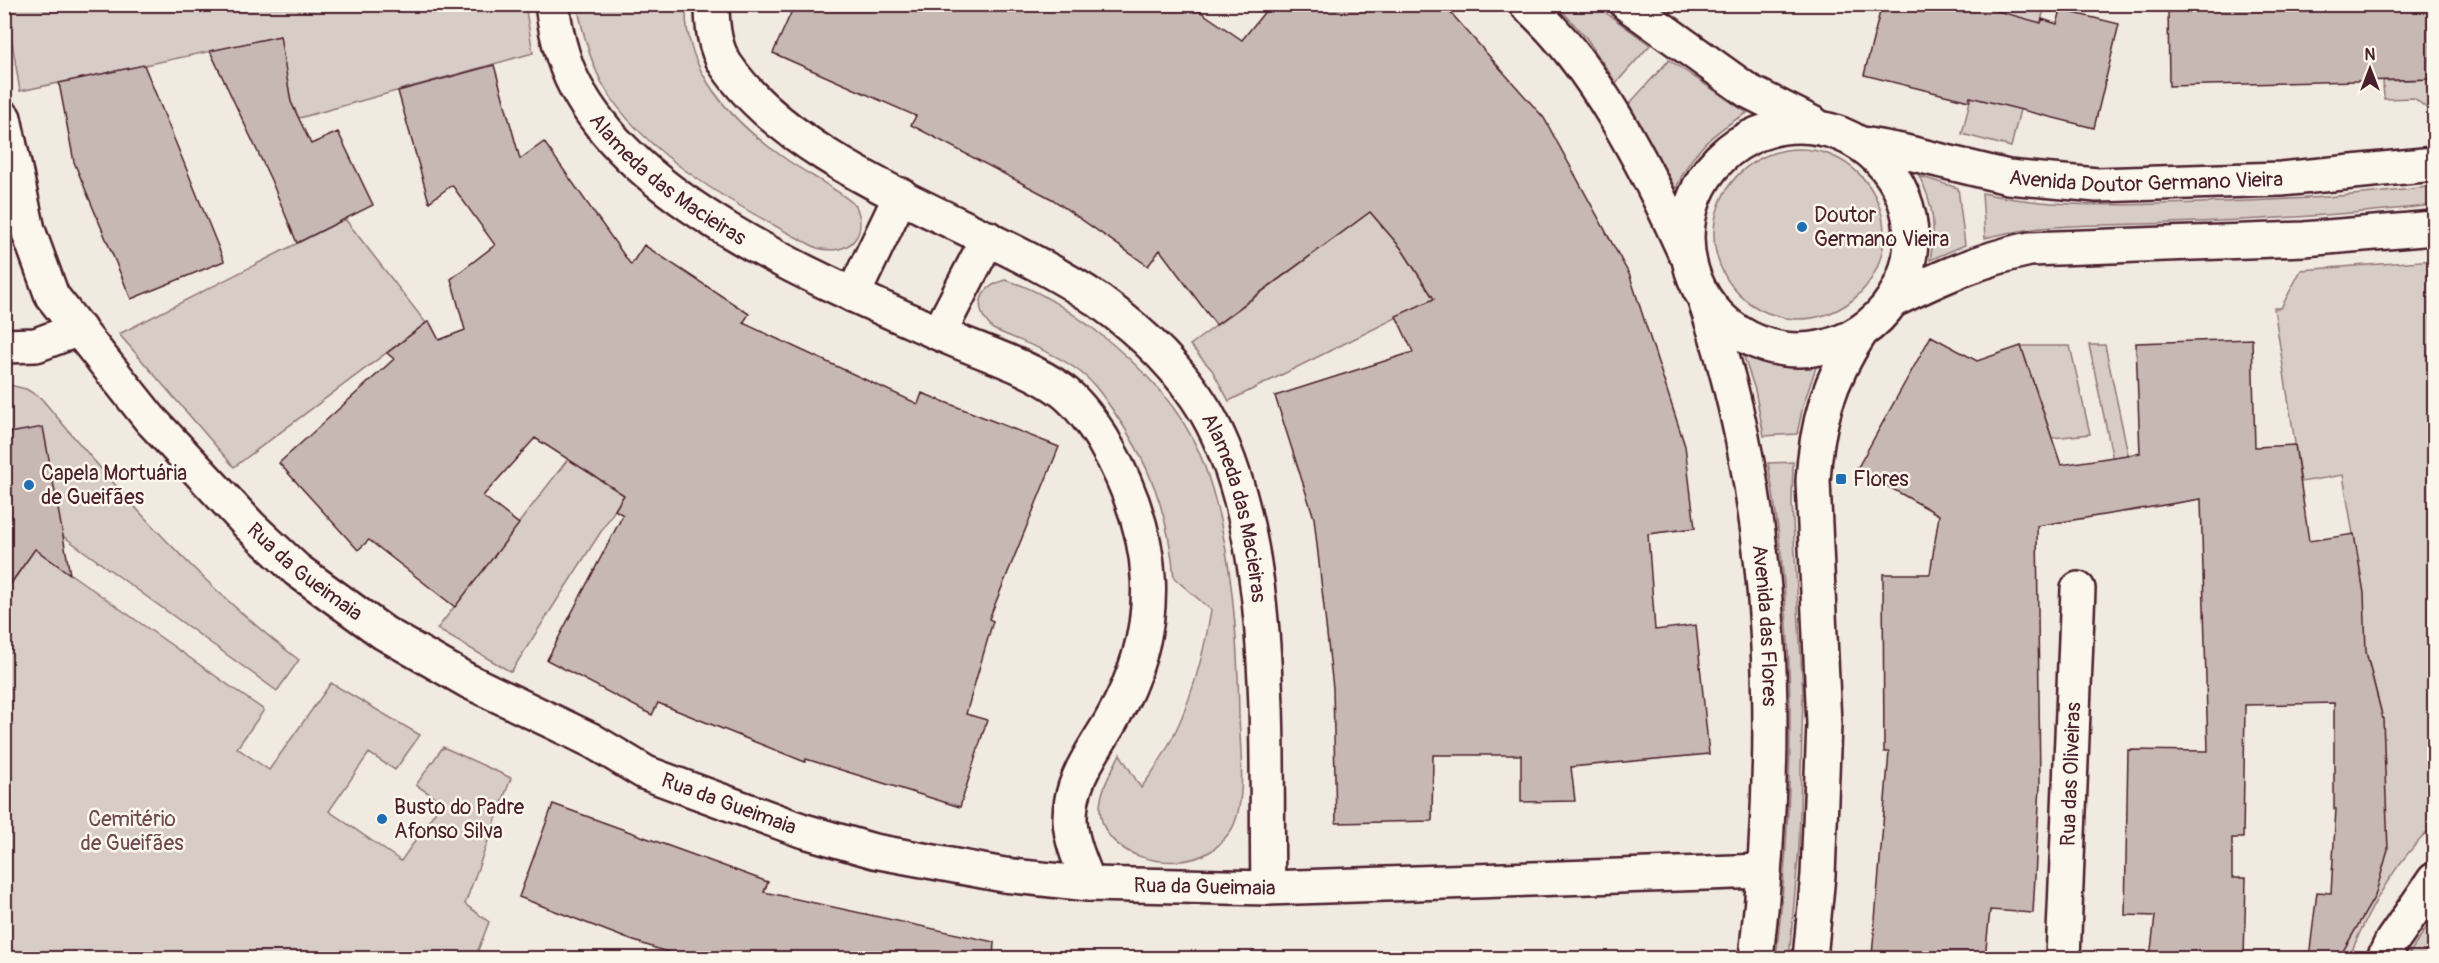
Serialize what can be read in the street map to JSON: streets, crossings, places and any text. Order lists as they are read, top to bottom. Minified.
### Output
{"streets":{"street":["Alameda das Macieiras","Avenida Doutor Germano Vieira","Rua da Gueimaia","Avenida das Flores","Rua das Oliveiras"]},"crossings":[["Alameda das Macieiras","Rua da Gueimaia"],["Rua da Gueimaia","Avenida das Flores"]],"parks":["Cemitério de Gueifães"],"places":{"other":["Doutor Germano Vieira","Capela Mortuária de Gueifães","Busto do Padre Afonso Silva"],"transit":["Flores"]},"north":"top"}
